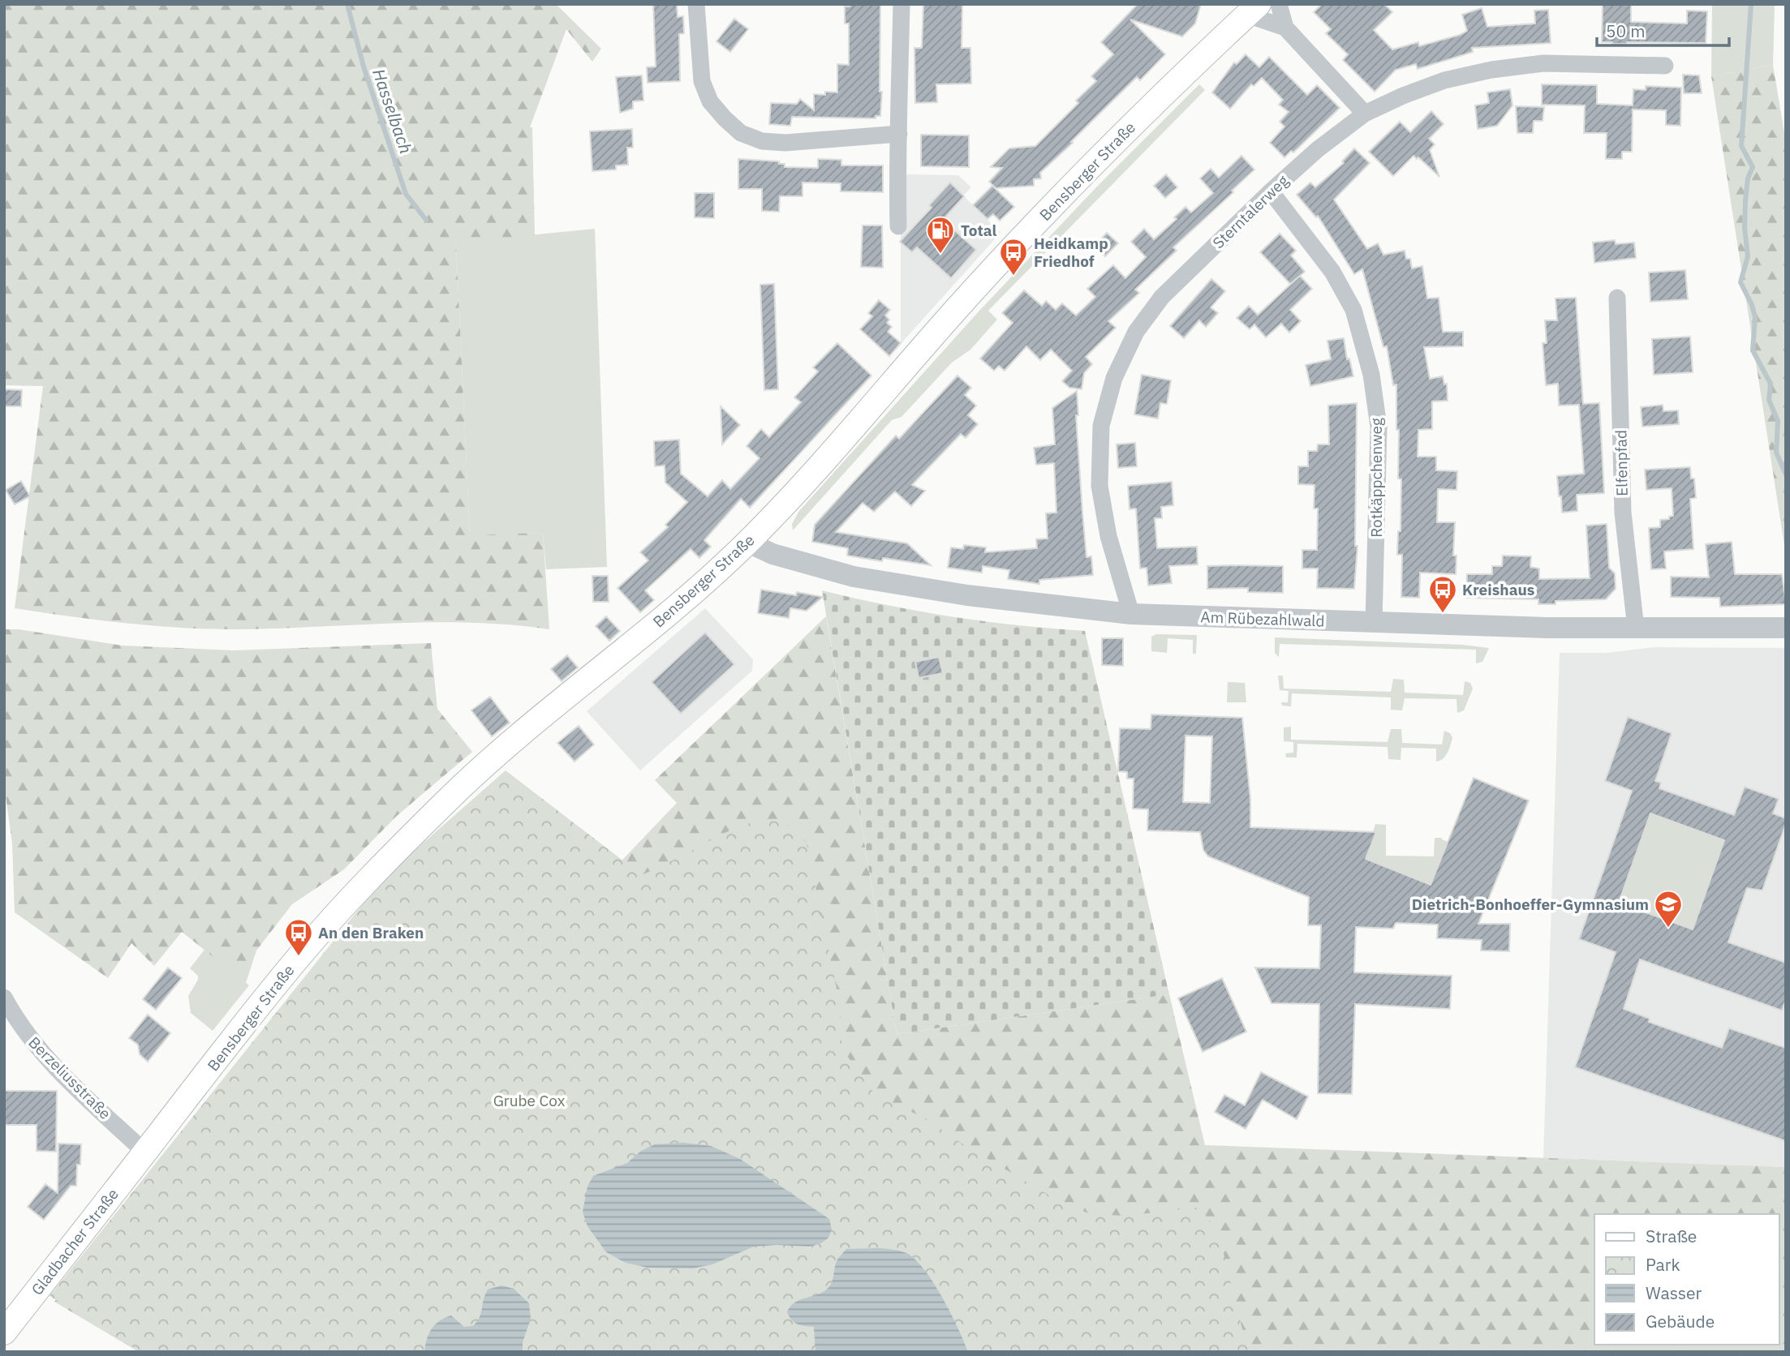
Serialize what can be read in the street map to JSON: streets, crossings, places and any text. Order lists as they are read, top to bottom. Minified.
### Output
{"streets":{"main road":["Bensberger Straße","Gladbacher Straße"],"street":["Sterntalerweg","Elfenpfad","Rotkäppchenweg","Am Rübezahlwald","Berzeliusstraße"]},"crossings":[["Bensberger Straße","Am Rübezahlwald"],["Bensberger Straße","Berzeliusstraße"],["Bensberger Straße","Gladbacher Straße"],["Sterntalerweg","Rotkäppchenweg"],["Sterntalerweg","Am Rübezahlwald"],["Elfenpfad","Am Rübezahlwald"],["Rotkäppchenweg","Am Rübezahlwald"],["Berzeliusstraße","Gladbacher Straße"]],"water":["Hasselbach"],"parks":["Grube Cox"],"places":{"fuel station":["Total"],"bus stop":["Heidkamp Friedhof","Kreishaus","An den Braken"],"school or university":["Dietrich-Bonhoeffer-Gymnasium"]},"legend":["Straße","Park","Wasser","Gebäude"],"scale_bar":"50 m"}
